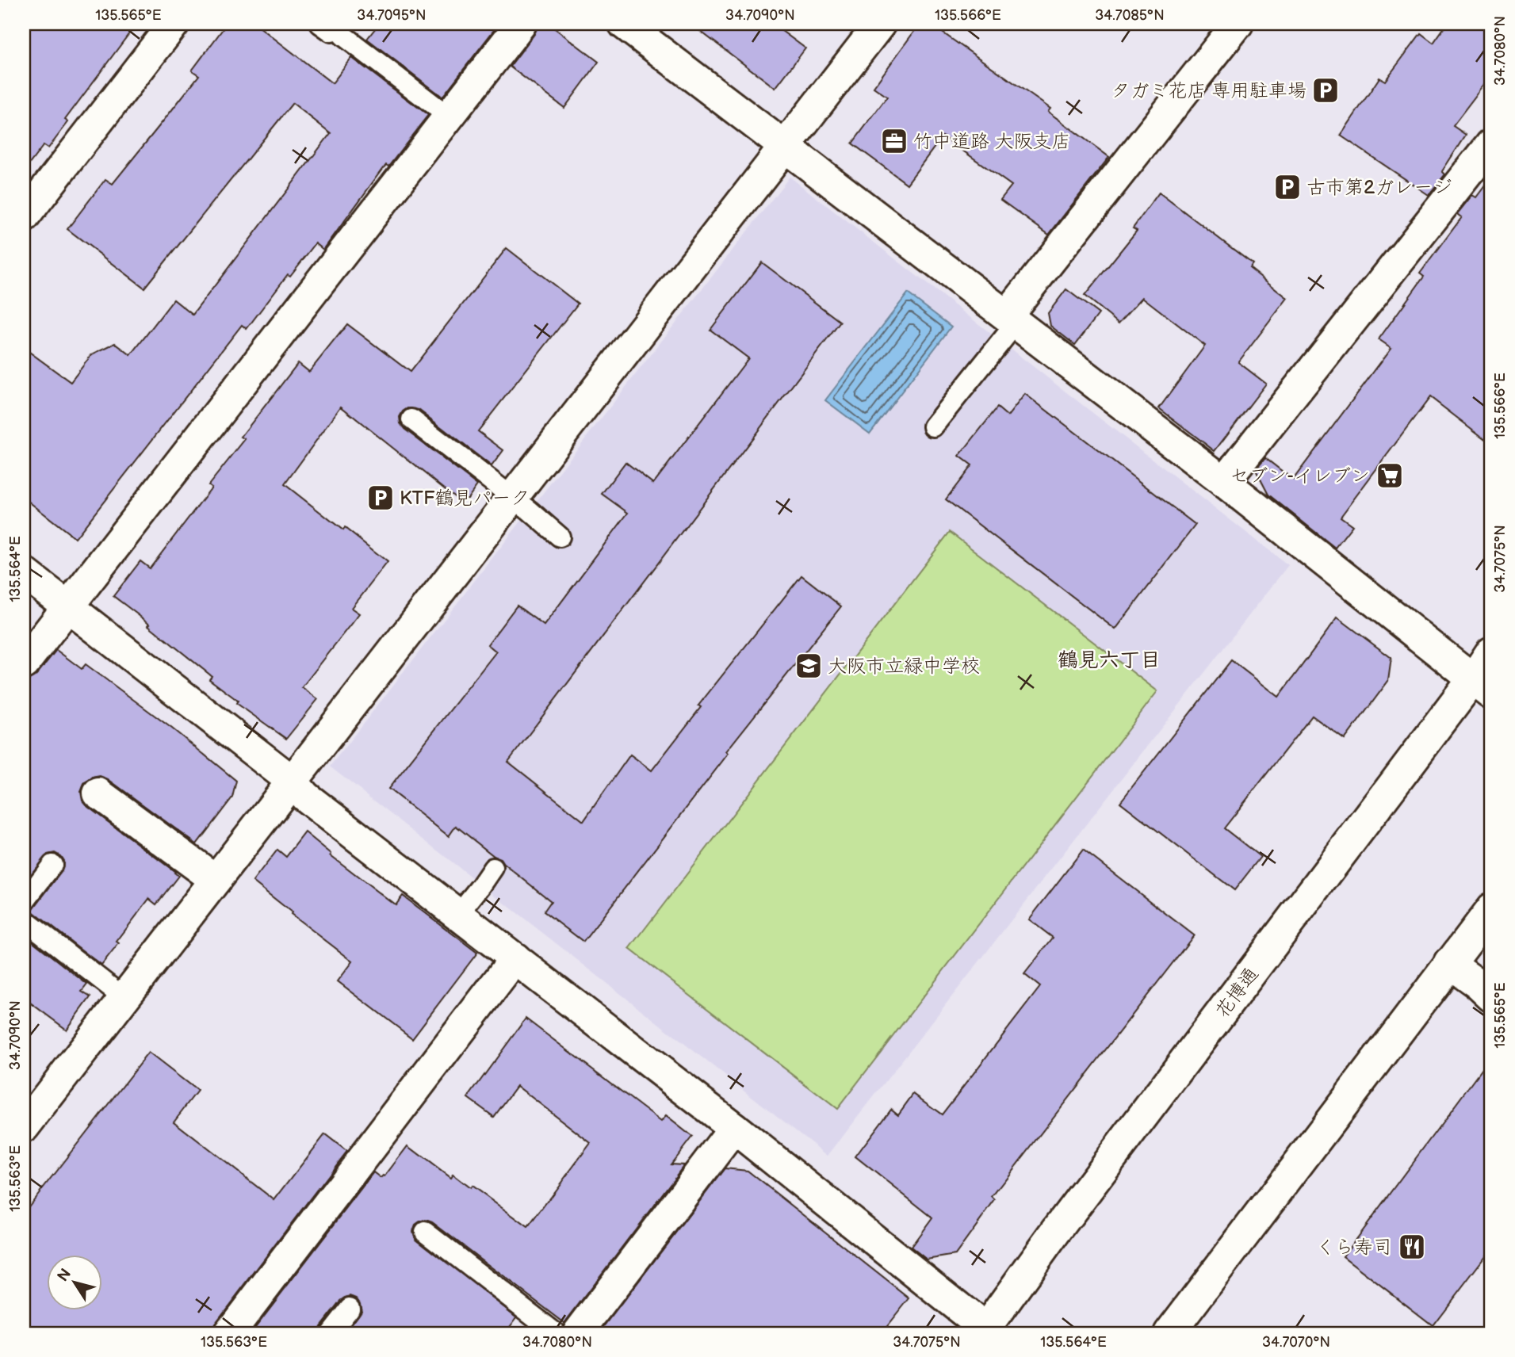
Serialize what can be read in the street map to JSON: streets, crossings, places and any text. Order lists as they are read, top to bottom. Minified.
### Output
{"streets":{"street":["花博通"]},"districts":["鶴見六丁目"],"places":{"parking":["タガミ花店 専用駐車場","古市第2ガレージ","KTF鶴見パーク"],"office":["竹中道路 大阪支店"],"supermarket":["セブン-イレブン"],"school or university":["大阪市立緑中学校"],"restaurant":["くら寿司"]},"north":"top left","coordinates":["135.565°E","34.7095°N","34.7090°N","135.566°E","34.7085°N","34.7080°N","34.7075°N","135.564°E","135.563°E","34.7070°N"]}
